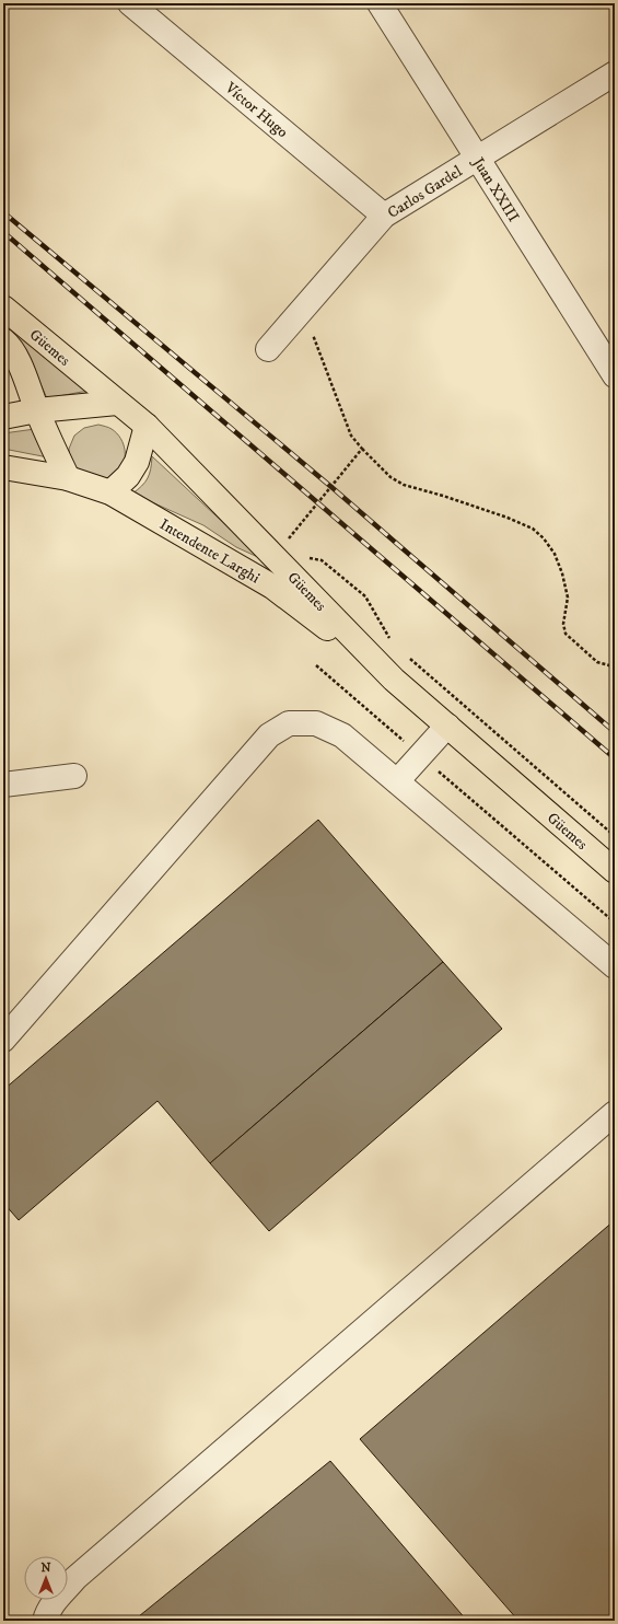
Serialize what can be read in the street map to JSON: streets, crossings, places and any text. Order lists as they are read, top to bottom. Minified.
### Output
{"streets":{"main road":["Güemes","Intendente Larghi"],"street":["Víctor Hugo","Juan XXIII","Carlos Gardel"]},"crossings":[["Víctor Hugo","Carlos Gardel"],["Juan XXIII","Carlos Gardel"],["Güemes","Intendente Larghi"]],"north":"top"}
